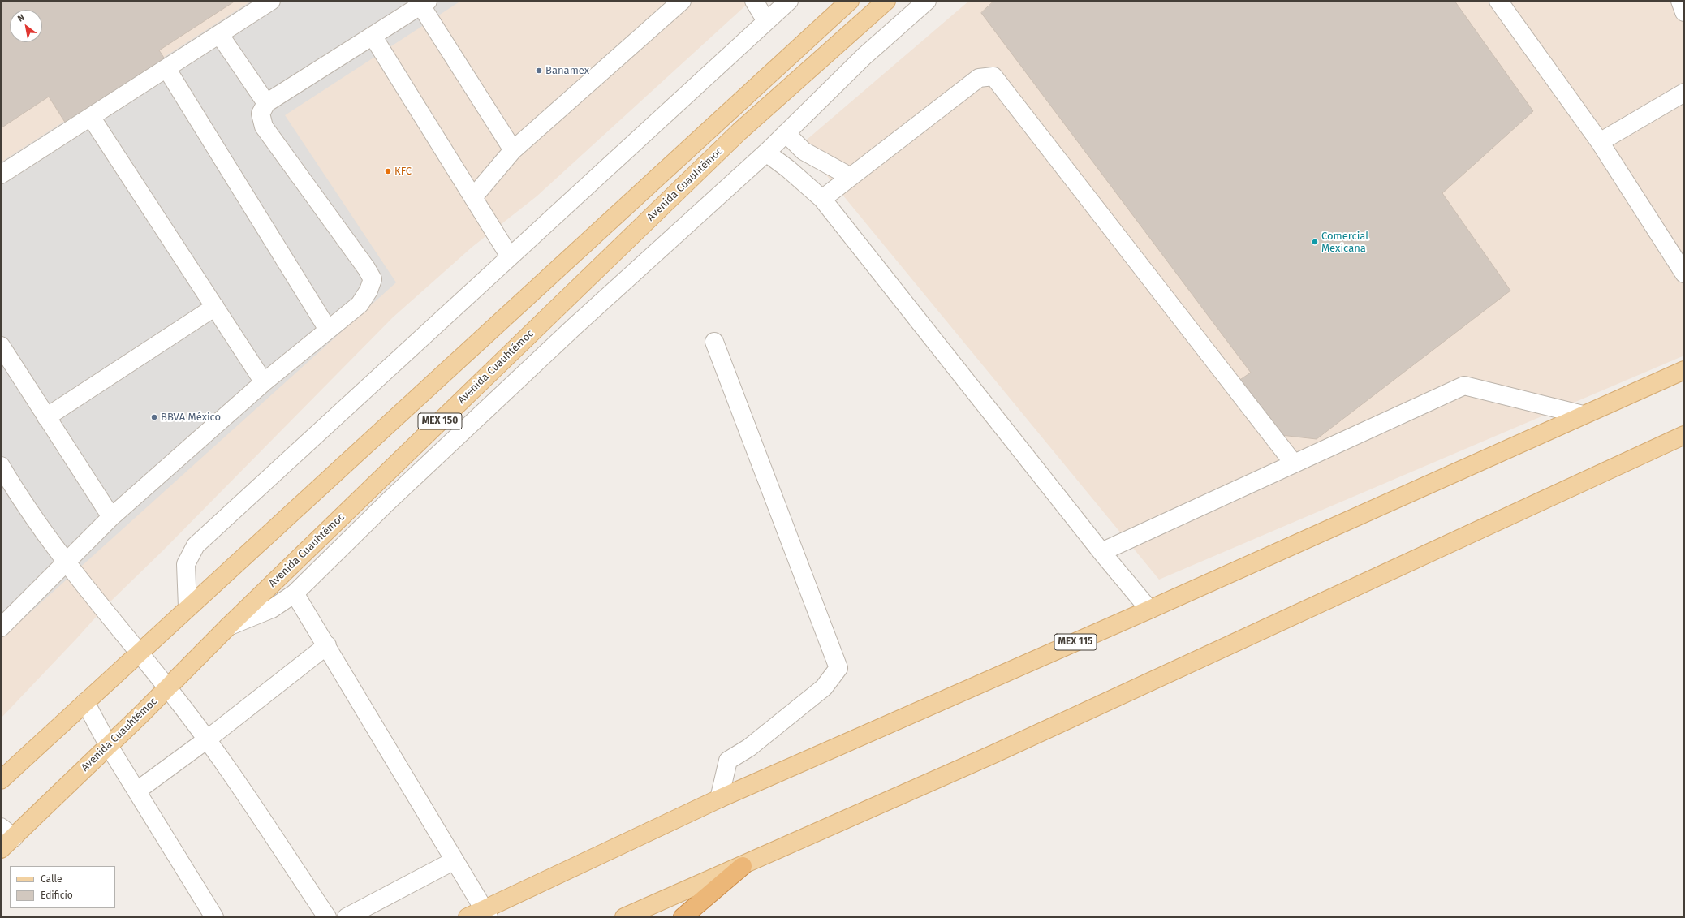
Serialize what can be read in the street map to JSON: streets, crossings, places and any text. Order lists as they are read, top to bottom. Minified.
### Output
{"streets":{"main road":["Avenida Cuauhtémoc","MEX 150","MEX 115"]},"places":["Banamex","KFC","Comercial Mexicana","BBVA México"],"legend":["Calle","Edificio"],"north":"top left"}
